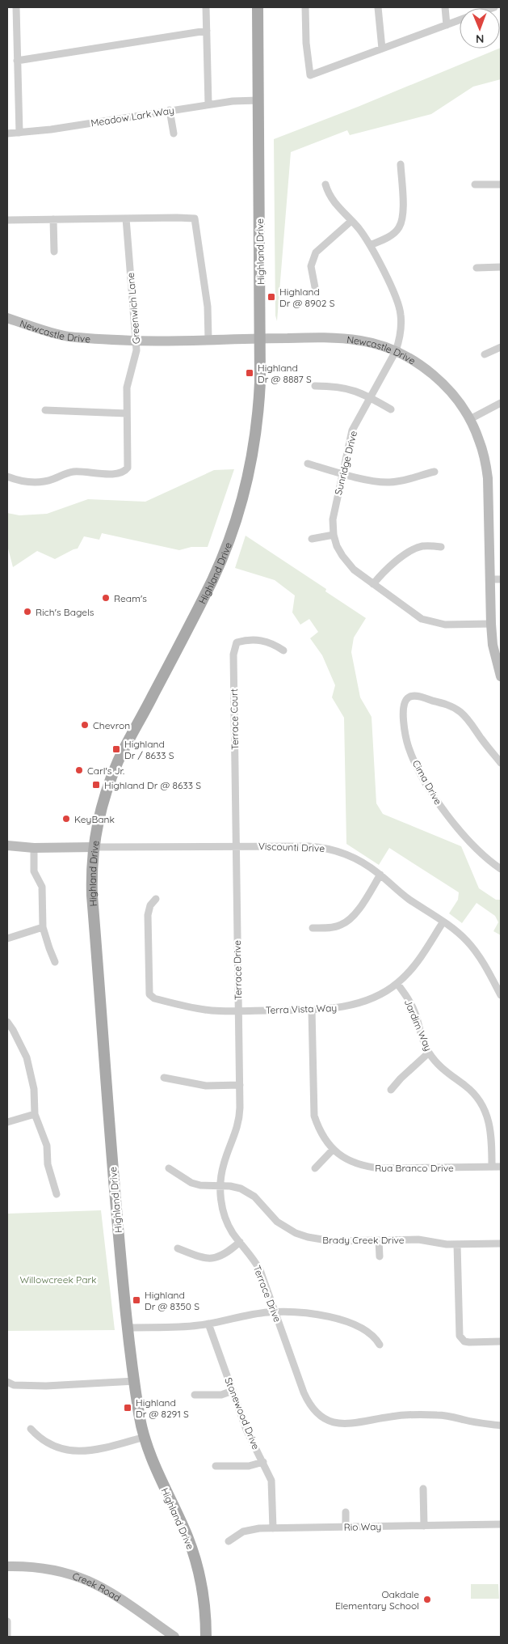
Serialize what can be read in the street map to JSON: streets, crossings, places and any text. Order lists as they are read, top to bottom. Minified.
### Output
{"streets":{"main road":["Highland Drive"],"street":["Meadow Lark Way","Greenwich Lane","Newcastle Drive","Sunridge Drive","Terrace Court","Cima Drive","Viscounti Drive","Terrace Drive","Terra Vista Way","Jardim Way","Rua Branco Drive","Brady Creek Drive","Stonewood Drive","Rio Way","Creek Road"]},"crossings":[["Meadow Lark Way","Highland Drive"],["Highland Drive","Newcastle Drive"],["Highland Drive","Viscounti Drive"],["Greenwich Lane","Newcastle Drive"],["Newcastle Drive","Sunridge Drive"],["Terrace Court","Viscounti Drive"],["Terrace Court","Terrace Drive"],["Viscounti Drive","Terrace Drive"],["Viscounti Drive","Terra Vista Way"],["Terrace Drive","Terra Vista Way"],["Terrace Drive","Brady Creek Drive"],["Terra Vista Way","Jardim Way"],["Terra Vista Way","Rua Branco Drive"],["Jardim Way","Rua Branco Drive"],["Stonewood Drive","Rio Way"]],"parks":["Willowcreek Park"],"places":{"transit":["Highland Dr @ 8902 S","Highland Dr @ 8887 S","Highland Dr / 8633 S","Highland Dr @ 8633 S","Highland Dr @ 8350 S","Highland Dr @ 8291 S"],"other":["Ream's","Rich's Bagels","Chevron","Carl's Jr.","KeyBank","Oakdale Elementary School"]},"north":"bottom"}
